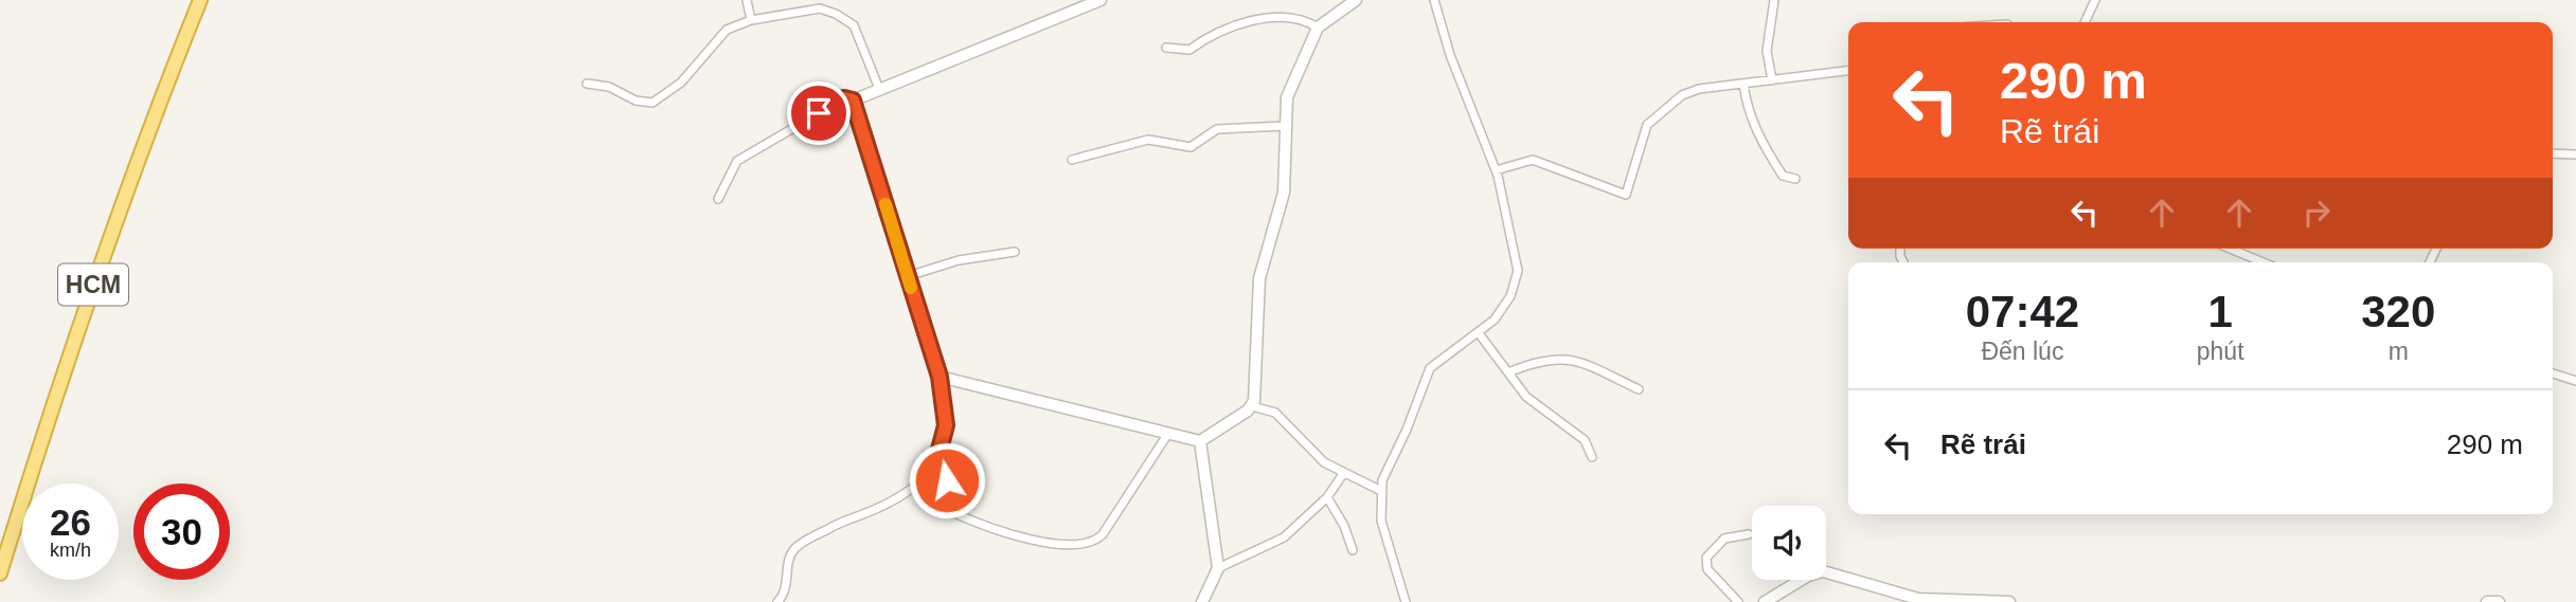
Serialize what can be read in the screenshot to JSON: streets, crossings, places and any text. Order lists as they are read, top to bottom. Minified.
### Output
{"streets":{"highway":["HCM"]},"page":{"turn":["290 m","Rẽ trái"],"eta":["07:42","Đến lúc","1","phút","320","m"],"list":[{"name":"Rẽ trái","value":"290 m"}],"speed":"26 km/h","limit":"30"}}
